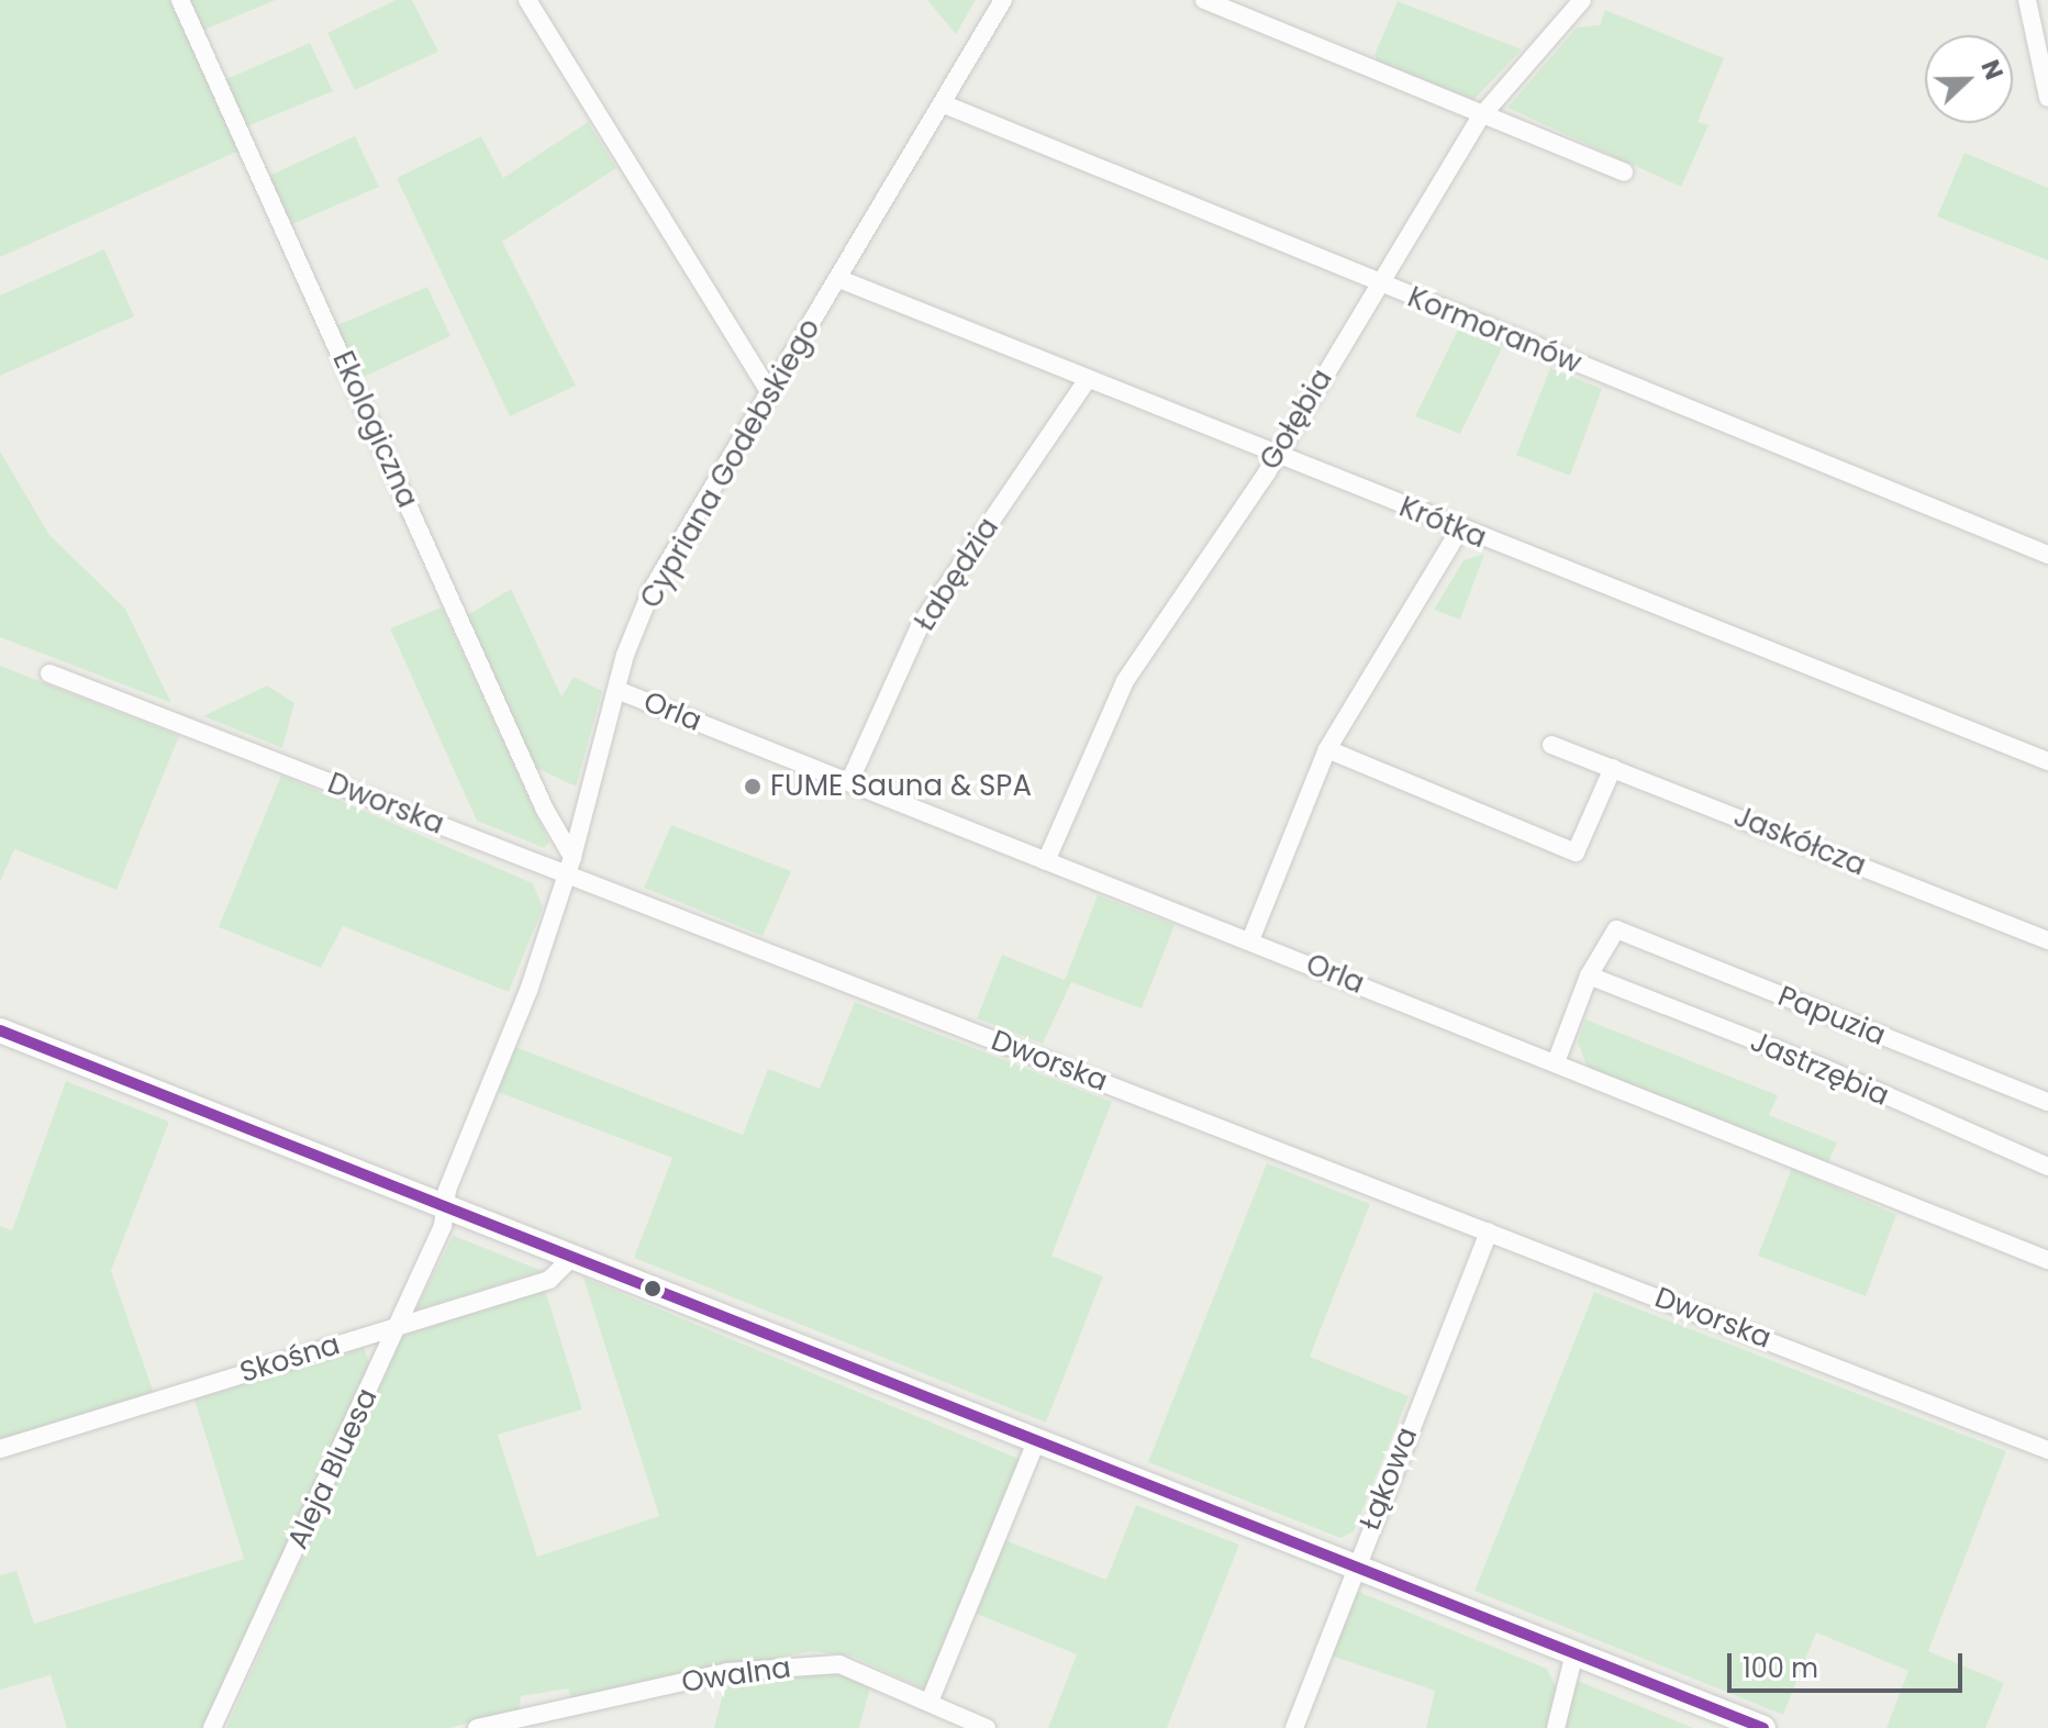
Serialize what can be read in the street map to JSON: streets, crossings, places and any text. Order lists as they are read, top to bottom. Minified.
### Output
{"streets":{"street":["Kormoranów","Gołębia","Ekologiczna","Cypriana Godebskiego","Krótka","Łabędzia","Orla","Dworska","Jaskółcza","Papuzia","Jastrzębia","Skośna","Aleja Bluesa","Łąkowa","Owalna"]},"crossings":[["Kormoranów","Gołębia"],["Kormoranów","Cypriana Godebskiego"],["Gołębia","Krótka"],["Gołębia","Orla"],["Ekologiczna","Cypriana Godebskiego"],["Ekologiczna","Dworska"],["Cypriana Godebskiego","Krótka"],["Cypriana Godebskiego","Orla"],["Cypriana Godebskiego","Dworska"],["Cypriana Godebskiego","Aleja Bluesa"],["Krótka","Łabędzia"],["Łabędzia","Orla"],["Dworska","Łąkowa"],["Papuzia","Jastrzębia"],["Skośna","Aleja Bluesa"]],"places":["FUME Sauna & SPA"],"scale_bar":"100 m","north":"right"}
